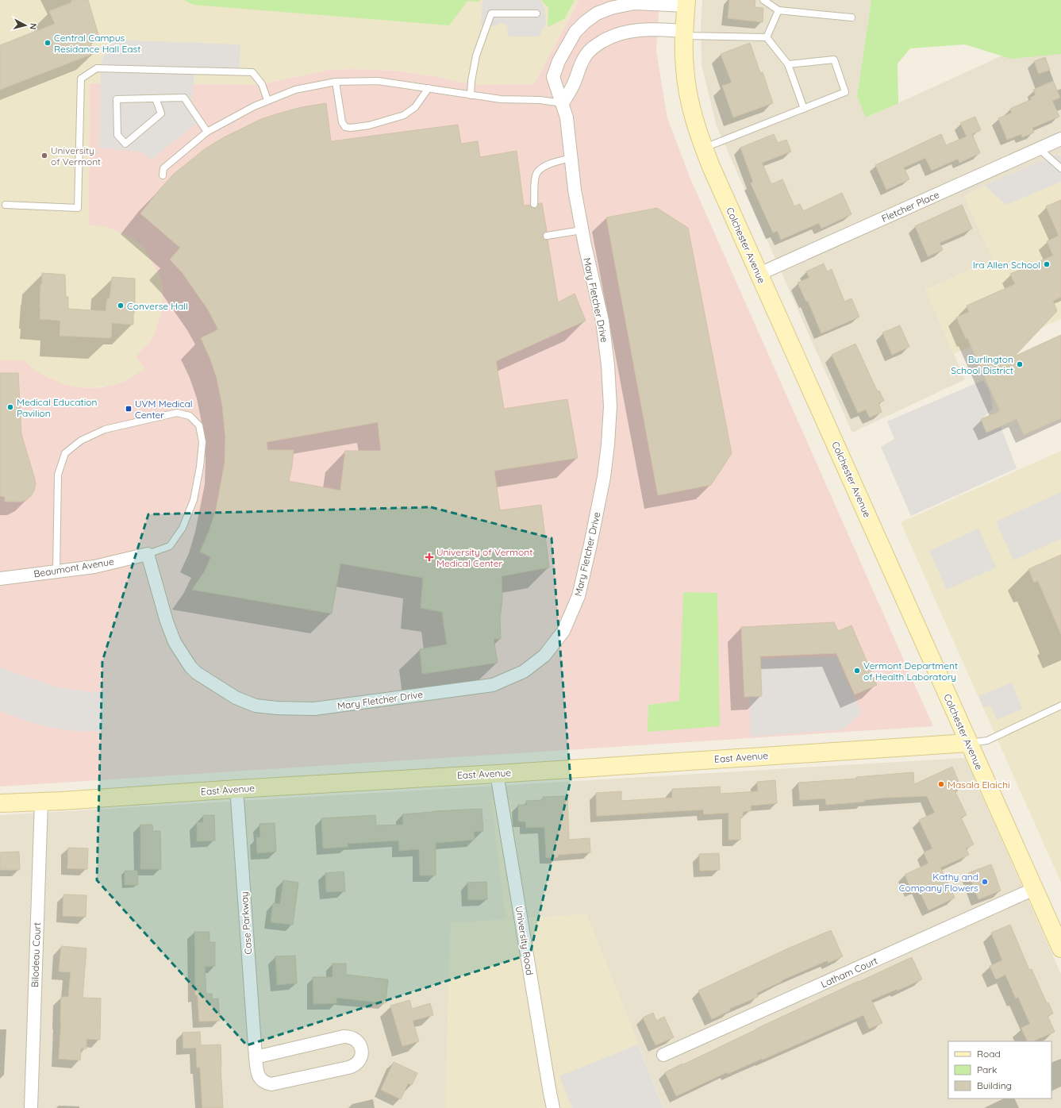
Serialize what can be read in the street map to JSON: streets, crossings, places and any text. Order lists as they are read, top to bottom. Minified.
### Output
{"streets":{"main road":["Colchester Avenue","East Avenue"],"street":["Fletcher Place","Mary Fletcher Drive","Beaumont Avenue","Case Parkway","University Road","Bilodeau Court","Latham Court"]},"crossings":[["Fletcher Place","Colchester Avenue"],["Colchester Avenue","Mary Fletcher Drive"],["Colchester Avenue","East Avenue"],["Colchester Avenue","Latham Court"],["Mary Fletcher Drive","Beaumont Avenue"],["East Avenue","Case Parkway"],["East Avenue","University Road"],["East Avenue","Bilodeau Court"]],"places":{"other":["Central Campus Residance Hall East","University of Vermont","Ira Allen School","Converse Hall","Burlington School District","Medical Education Pavilion","Vermont Department of Health Laboratory","Masala Elaichi","Kathy and Company Flowers"],"transit":["UVM Medical Center"],"health":["University of Vermont Medical Center"]},"legend":["Road","Park","Building"],"north":"right"}
